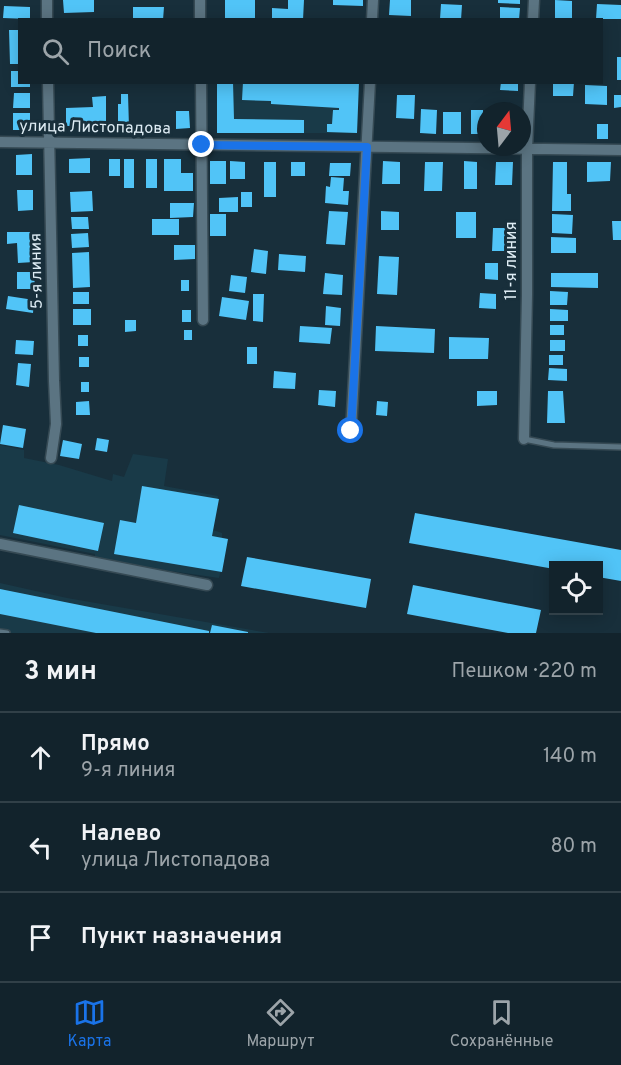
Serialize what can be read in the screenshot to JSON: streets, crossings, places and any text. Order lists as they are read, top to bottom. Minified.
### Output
{"streets":{"street":["улица Листопадова","11-я линия","5-я линия"]},"crossings":[["улица Листопадова","5-я линия"]],"north":"top","page":{"search":"Поиск","heading":["3 мин","Пешком · 220 m"],"list":[["Прямо","9-я линия","140 m"],["Налево","улица Листопадова","80 m"],"Пункт назначения"],"nav":["Карта","Маршрут","Сохранённые"]}}
